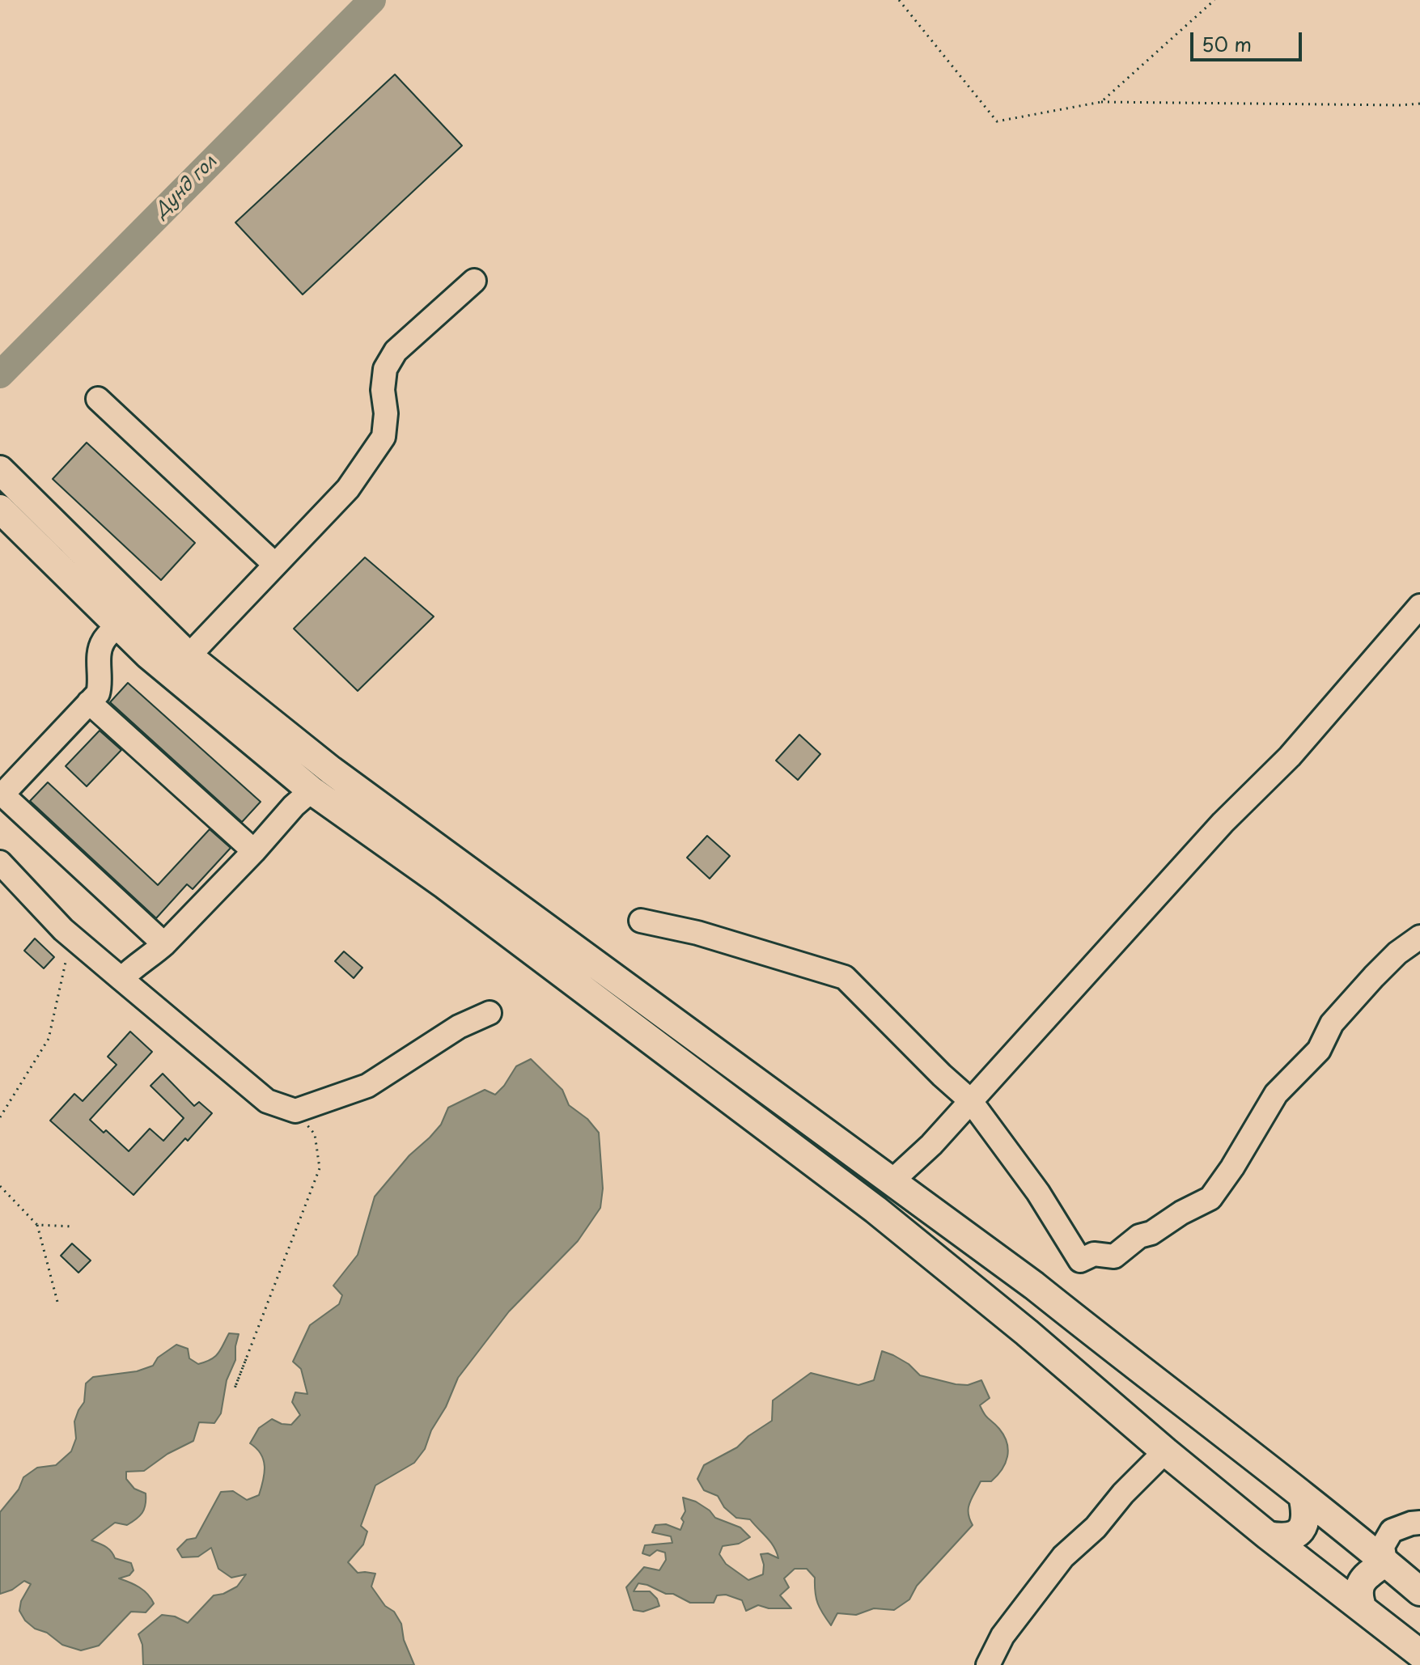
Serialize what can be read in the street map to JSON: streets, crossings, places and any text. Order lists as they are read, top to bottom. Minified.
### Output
{"water":["Дунд гол"],"scale_bar":"50 m"}
